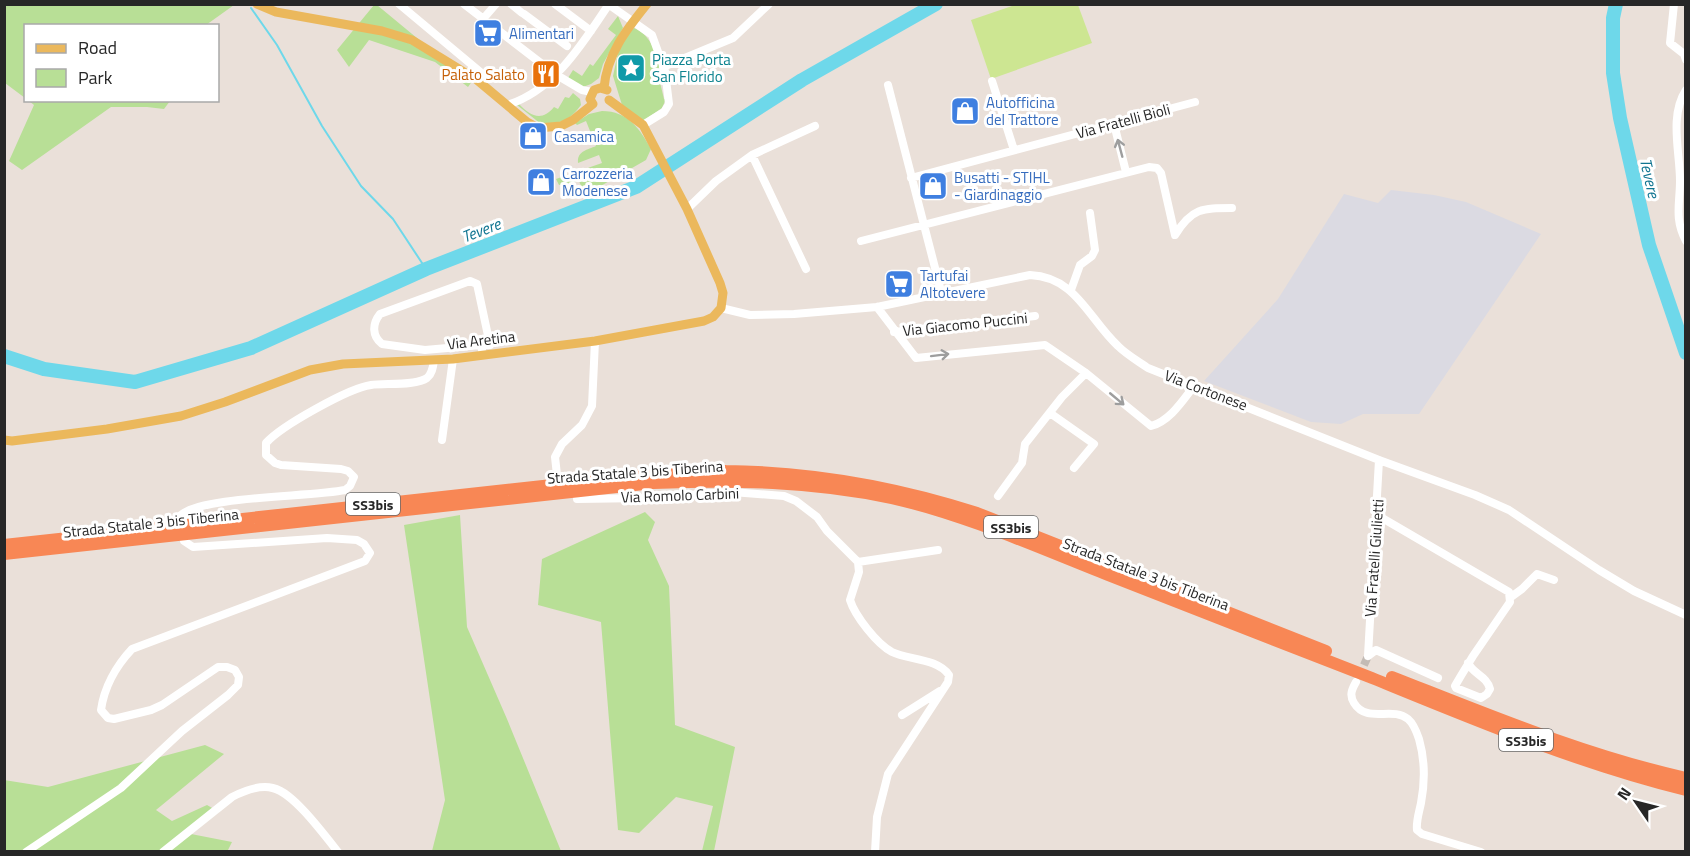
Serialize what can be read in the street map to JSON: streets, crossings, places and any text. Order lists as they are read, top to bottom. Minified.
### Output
{"streets":{"highway":["Strada Statale 3 bis Tiberina","SS3bis"],"main road":["Via Aretina"],"street":["Via Fratelli Bioli","Via Giacomo Puccini","Via Cortonese","Via Romolo Carbini","Via Fratelli Giulietti"]},"crossings":[["Via Aretina","Via Cortonese"],["Via Cortonese","Via Fratelli Giulietti"]],"water":["Tevere"],"places":{"supermarket":["Alimentari","Tartufai Altotevere"],"place":["Piazza Porta San Florido"],"restaurant":["Palato Salato"],"shop":["Autofficina del Trattore","Casamica","Carrozzeria Modenese","Busatti - STIHL - Giardinaggio"]},"legend":["Road","Park"],"north":"top left"}
